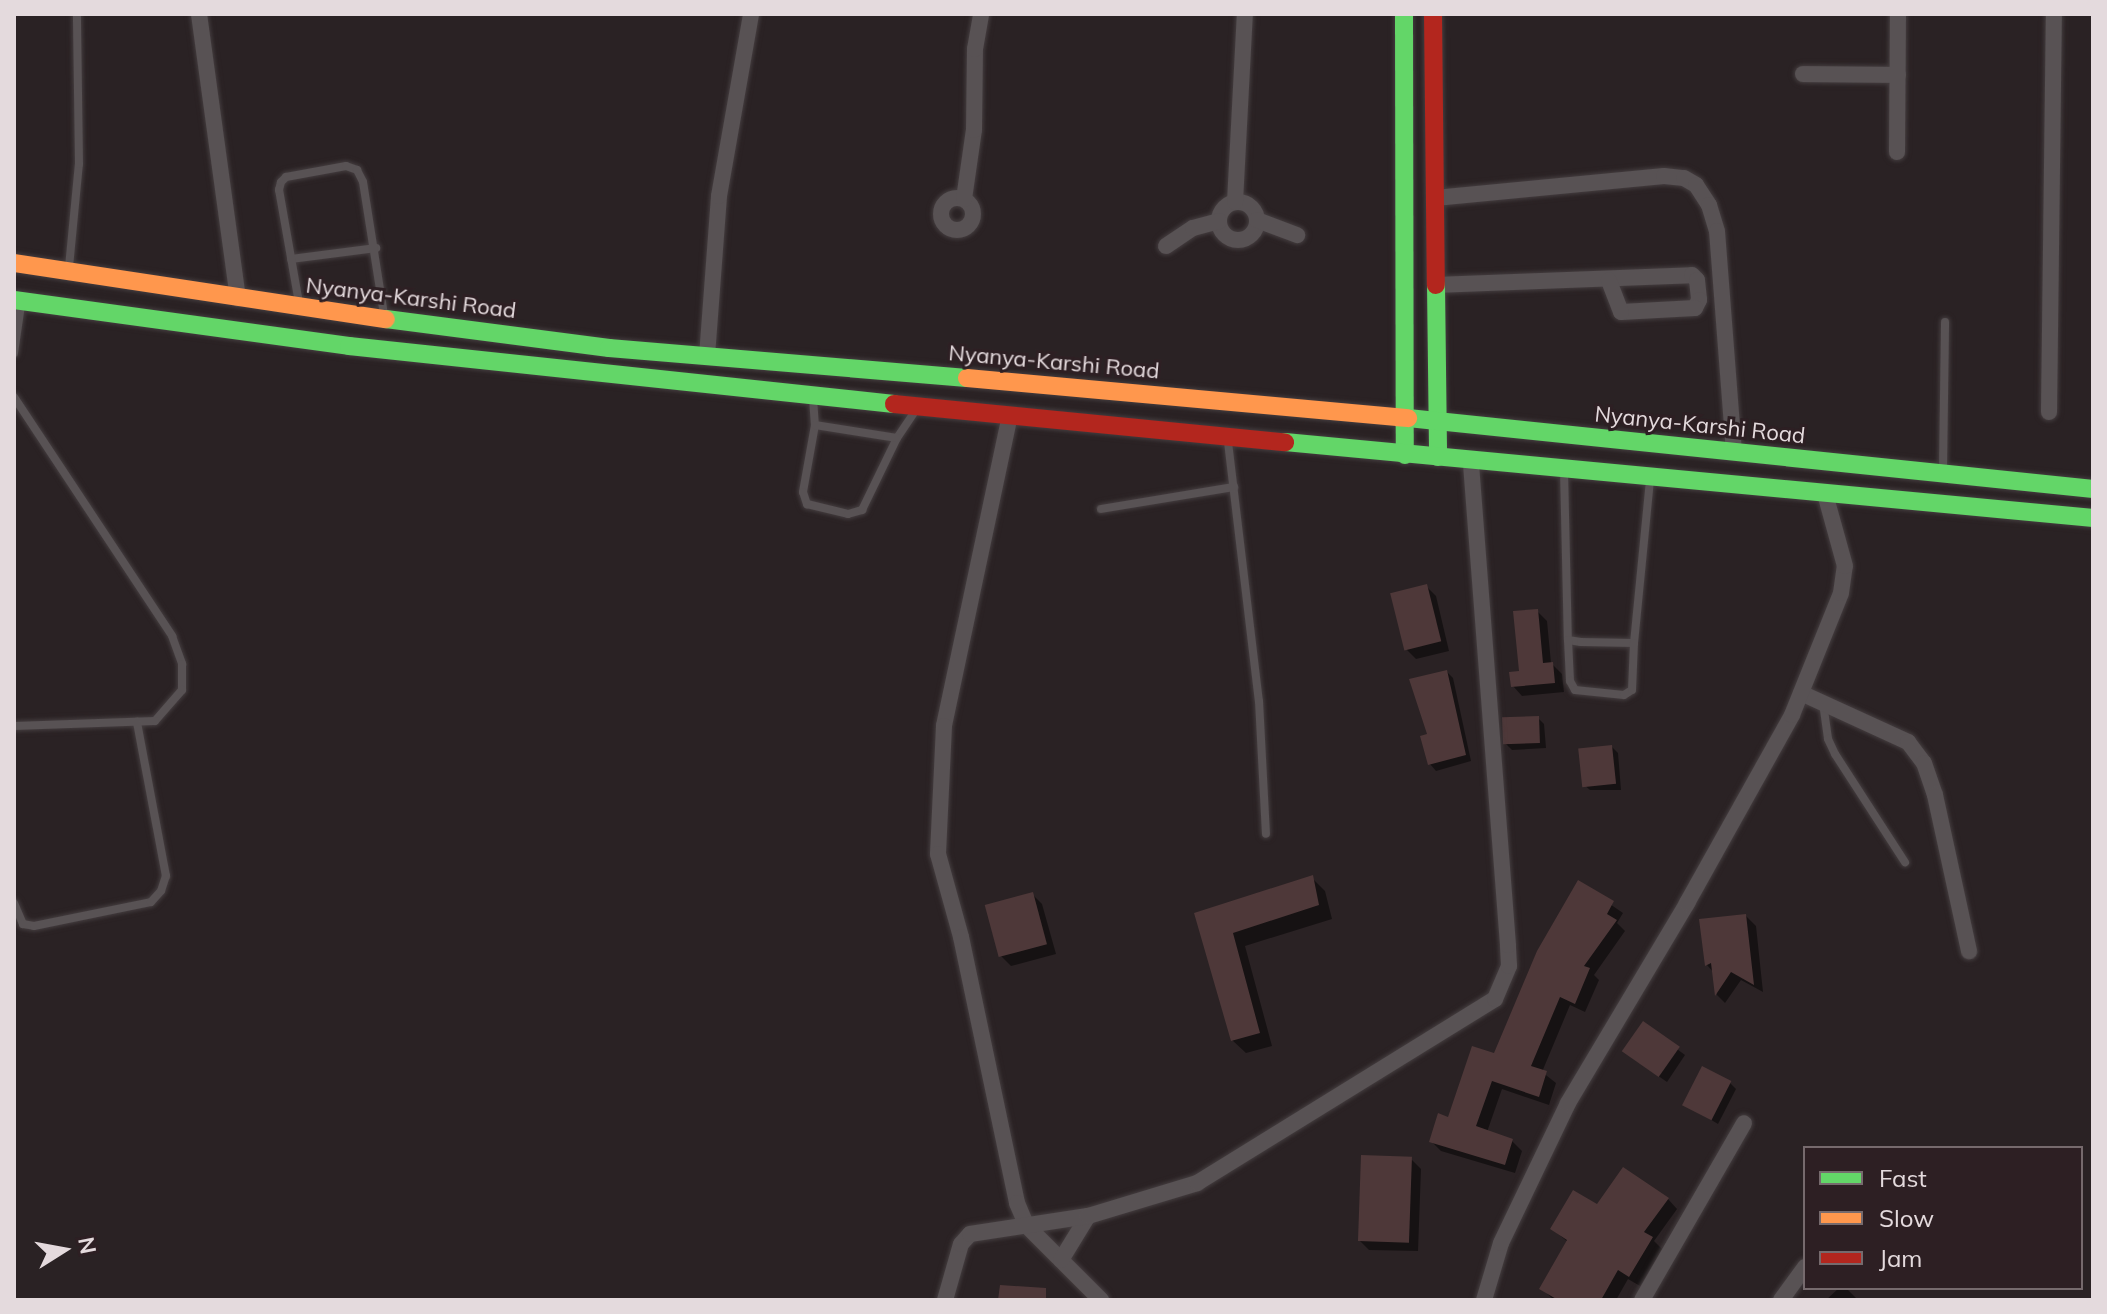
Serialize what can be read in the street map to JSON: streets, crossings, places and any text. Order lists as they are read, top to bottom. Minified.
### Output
{"streets":{"main road":["Nyanya-Karshi Road"]},"legend":["Fast","Slow","Jam"],"north":"right"}
